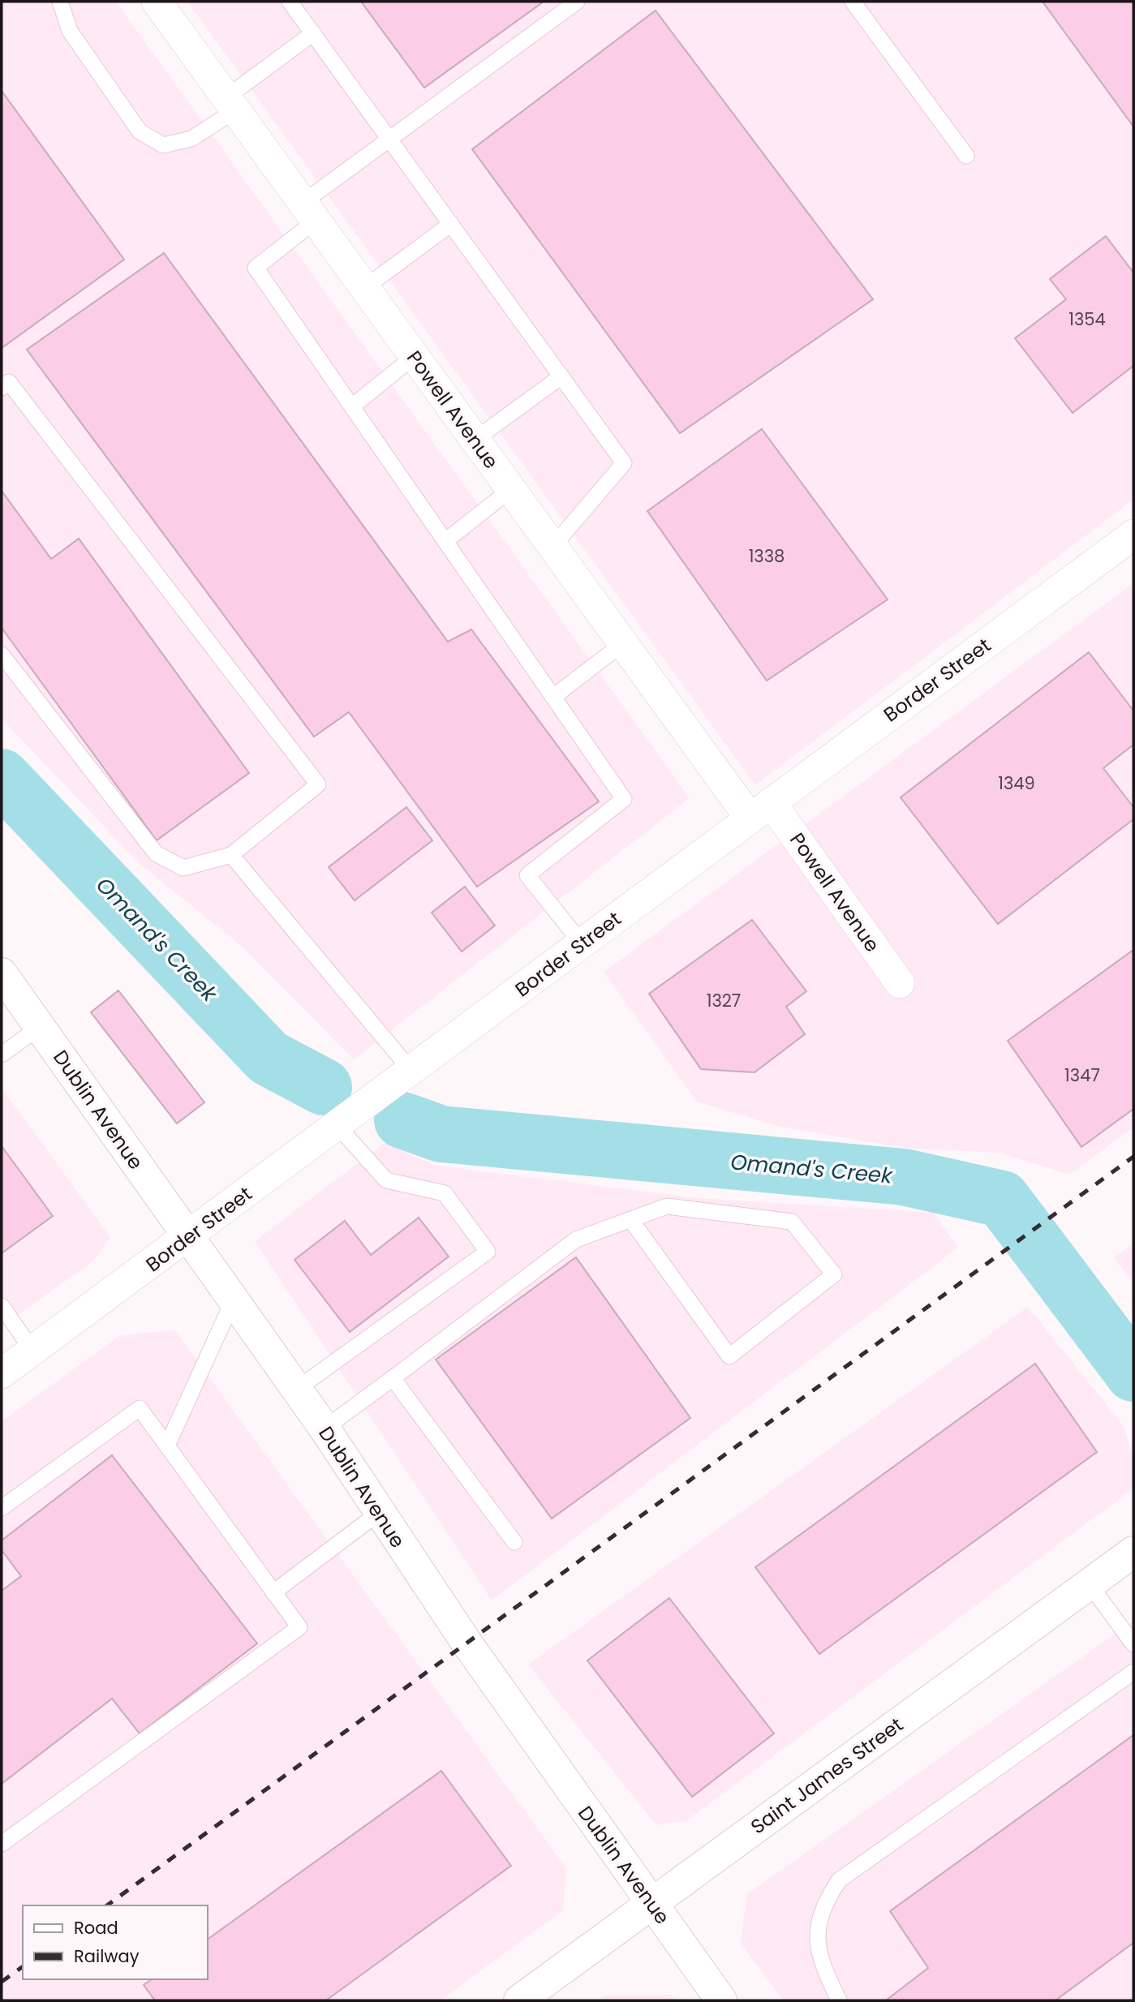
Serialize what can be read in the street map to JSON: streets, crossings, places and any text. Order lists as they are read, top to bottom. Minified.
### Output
{"streets":{"main road":["Dublin Avenue","Saint James Street"],"street":["Powell Avenue","Border Street"]},"crossings":[["Powell Avenue","Border Street"],["Border Street","Dublin Avenue"],["Dublin Avenue","Saint James Street"]],"water":["Omand's Creek"],"house_numbers":["1354","1338","1349","1327","1347"],"legend":["Road","Railway"]}
